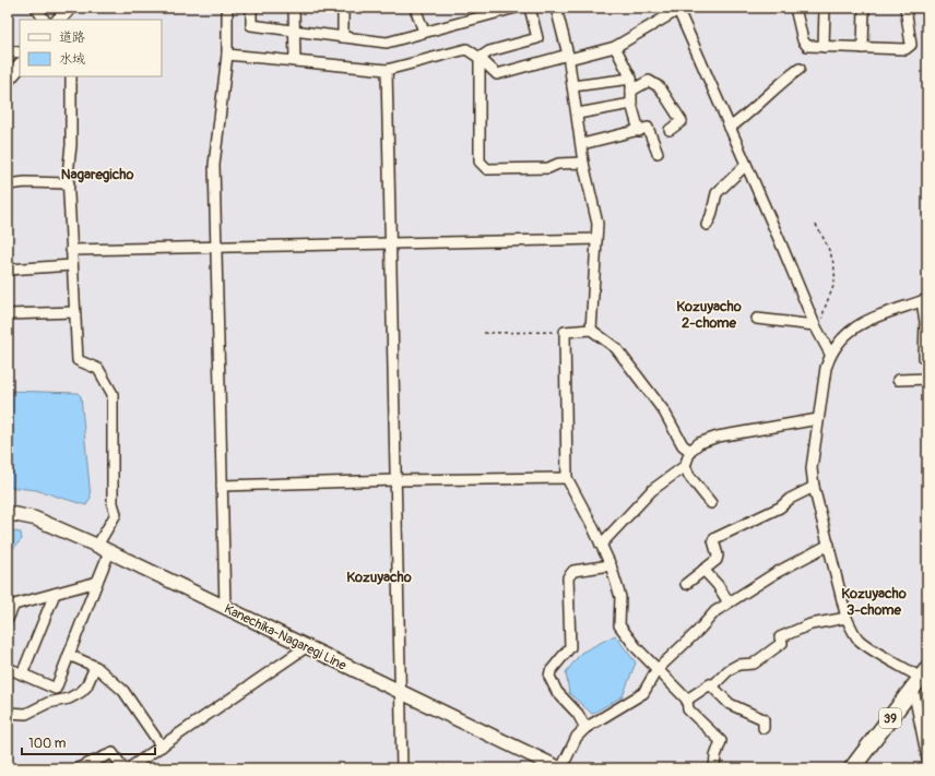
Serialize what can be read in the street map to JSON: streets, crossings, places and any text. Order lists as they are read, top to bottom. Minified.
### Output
{"streets":{"main road":["39"],"street":["Kanechika-Nagaregi Line"]},"districts":["Nagaregicho","Kozuyacho 2-chome","Kozuyacho","Kozuyacho 3-chome"],"legend":["道路","水域"],"scale_bar":"100 m"}
